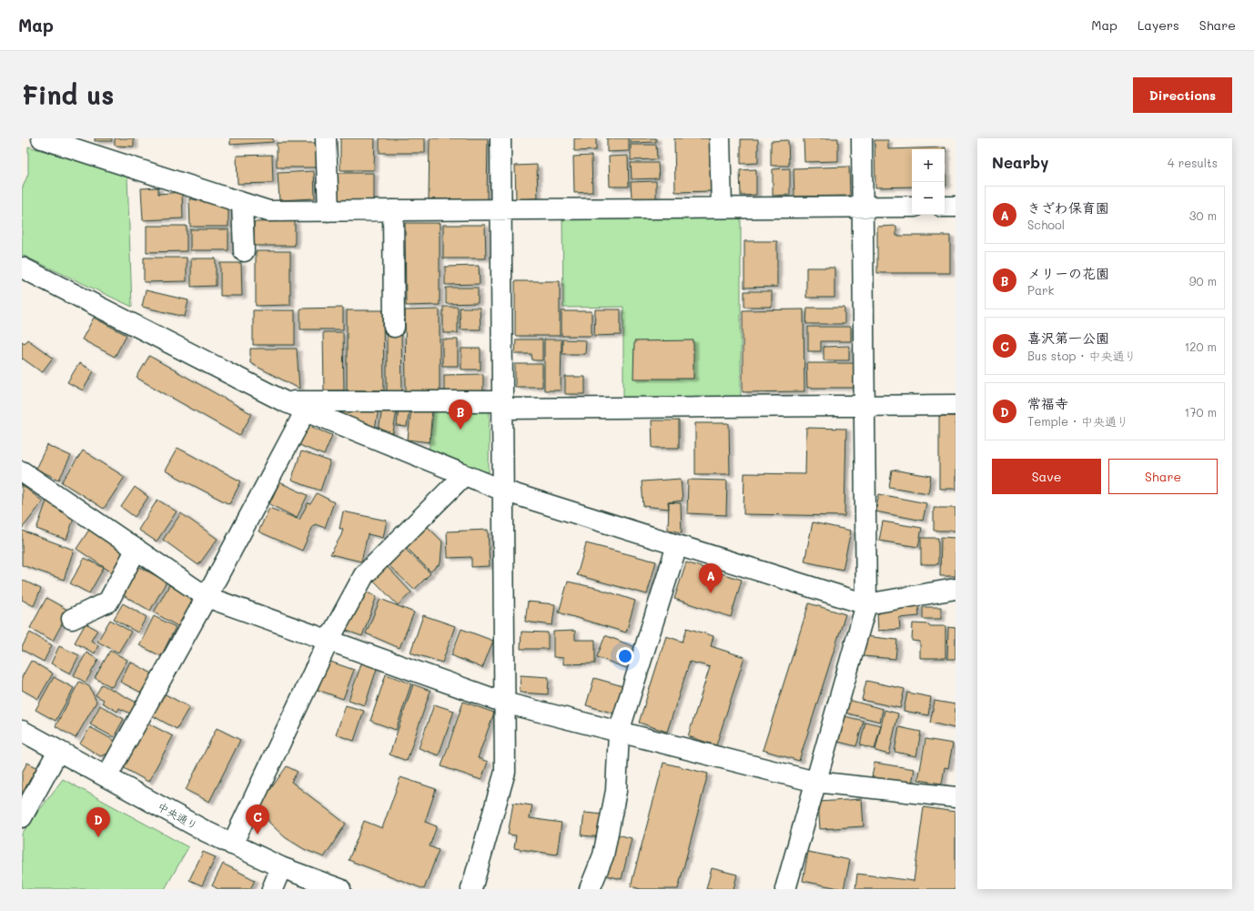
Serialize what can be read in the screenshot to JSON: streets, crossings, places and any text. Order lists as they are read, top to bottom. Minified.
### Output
{"streets":{"street":["中央通り"]},"page":{"header":"Map","nav":["Map","Layers","Share"],"buttons":["Directions",["Save","Share"]],"title":"Find us","heading":["Nearby","4 results"],"map_buttons":["+","−"],"list":[{"mark":"A","name":"きざわ保育園","note":"School","value":"30 m"},{"mark":"B","name":"メリーの花園","note":"Park","value":"90 m"},{"mark":"C","name":"喜沢第一公園","note":"Bus stop · 中央通り","value":"120 m"},{"mark":"D","name":"常福寺","note":"Temple · 中央通り","value":"170 m"}],"pins":["B","A","C","D"]}}
